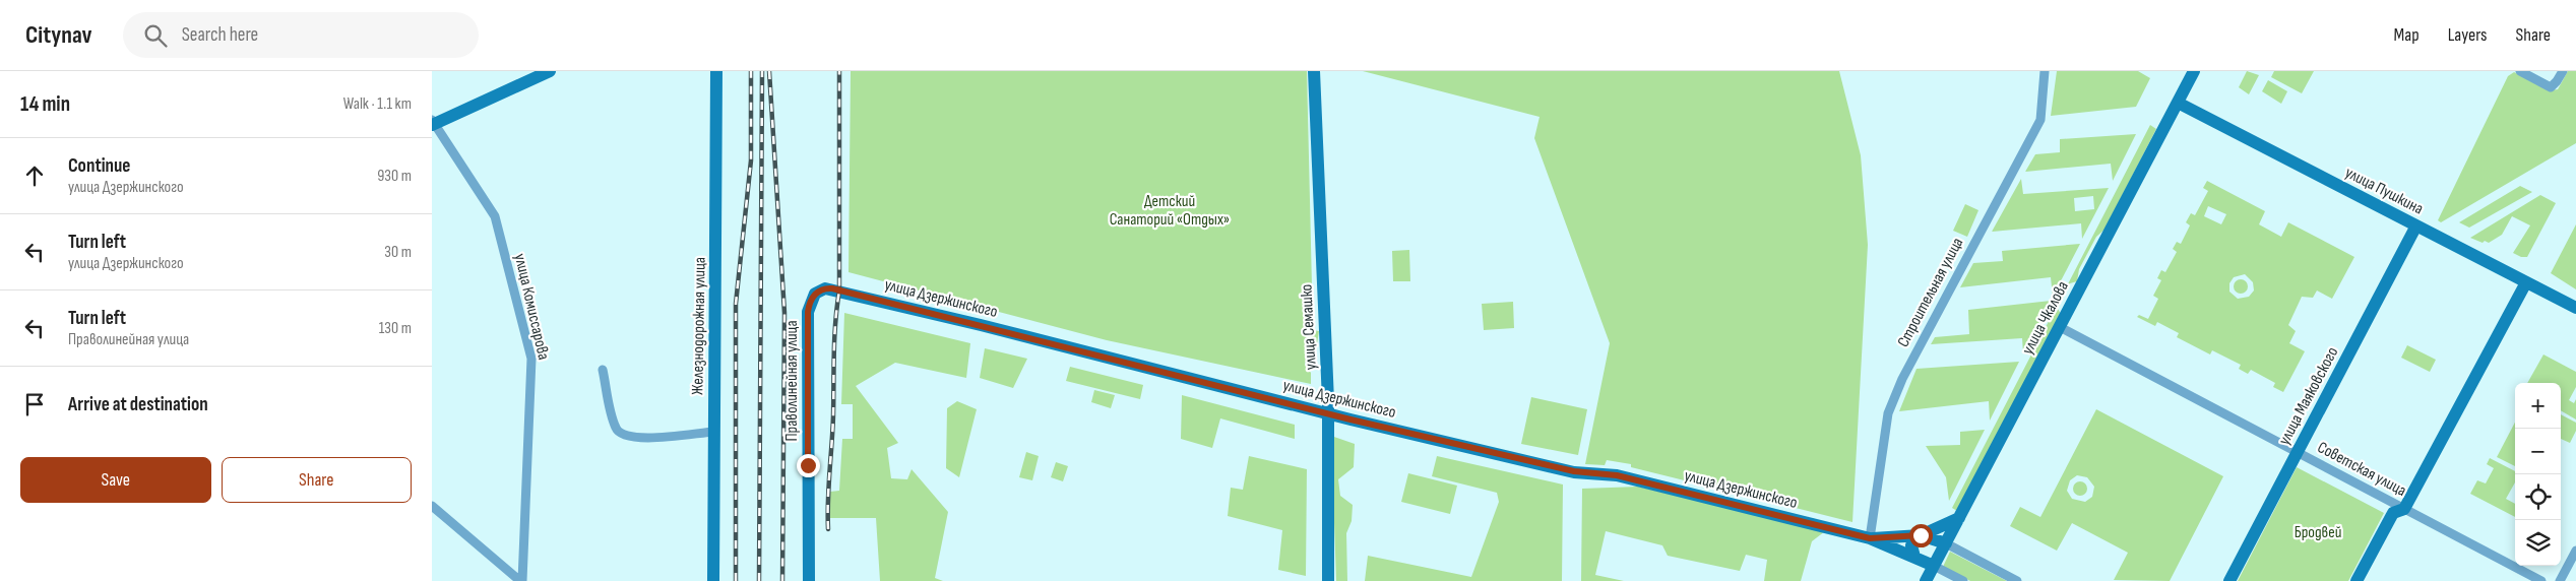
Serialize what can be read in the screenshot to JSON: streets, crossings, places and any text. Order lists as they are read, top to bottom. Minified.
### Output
{"streets":{"street":["улица Пушкина","Строительная улица","улица Дзержинского","улица Комиссарова","улица Чкалова","Железнодорожная улица","улица Семашко","Праволинейная улица","улица Маяковского","Советская улица"]},"crossings":[["улица Пушкина","улица Чкалова"],["улица Пушкина","улица Маяковского"],["Строительная улица","улица Дзержинского"],["улица Дзержинского","улица Чкалова"],["улица Дзержинского","улица Семашко"],["улица Дзержинского","Праволинейная улица"],["улица Чкалова","Советская улица"],["улица Маяковского","Советская улица"]],"parks":["Детский Санаторий «Отдых»","Бродвей"],"page":{"header":"Citynav","search":"Search here","nav":["Map","Layers","Share"],"heading":["14 min","Walk · 1.1 km"],"list":[["Continue","улица Дзержинского","930 m"],["Turn left","улица Дзержинского","30 m"],["Turn left","Праволинейная улица","130 m"],"Arrive at destination"],"map_buttons":["+","−"],"buttons":["Save","Share"]}}
